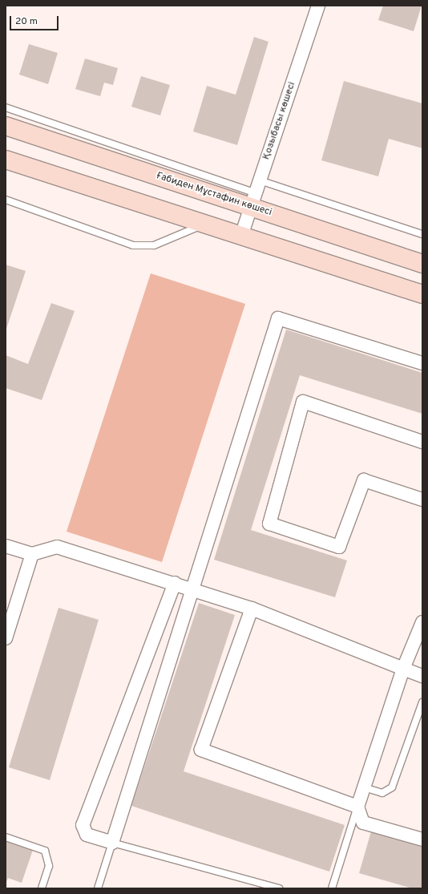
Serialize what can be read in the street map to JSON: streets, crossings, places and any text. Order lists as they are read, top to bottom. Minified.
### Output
{"streets":{"street":["Қозыбасы көшесі","Ғабиден Мұстафин көшесі"]},"crossings":[["Қозыбасы көшесі","Ғабиден Мұстафин көшесі"]],"scale_bar":"20 m"}
